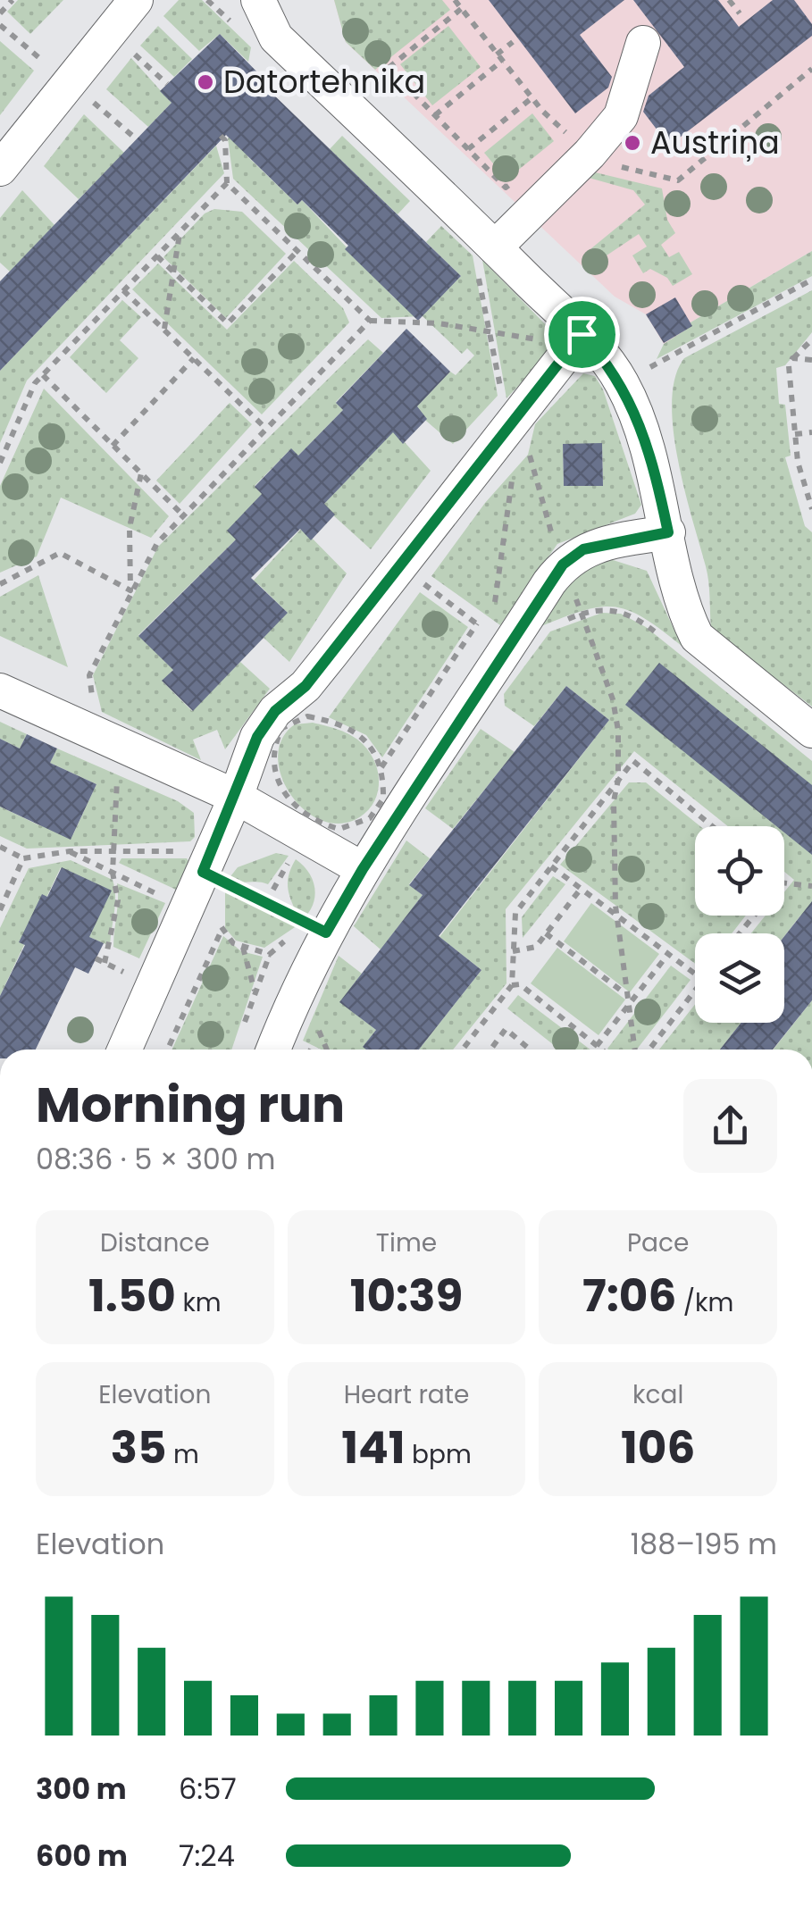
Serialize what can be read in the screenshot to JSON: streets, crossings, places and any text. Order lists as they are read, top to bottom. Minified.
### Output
{"places":["Datortehnika","Austriņa"],"page":{"heading":["Morning run","08:36 · 5 × 300 m"],"stats":[["Distance","1.50 km"],["Time","10:39"],["Pace","7:06 /km"],["Elevation","35 m"],["Heart rate","141 bpm"],["kcal","106"]],"chart":["Elevation","188–195 m"],"list":[{"name":"300 m","note":"6:57"},{"name":"600 m","note":"7:24"}]}}
